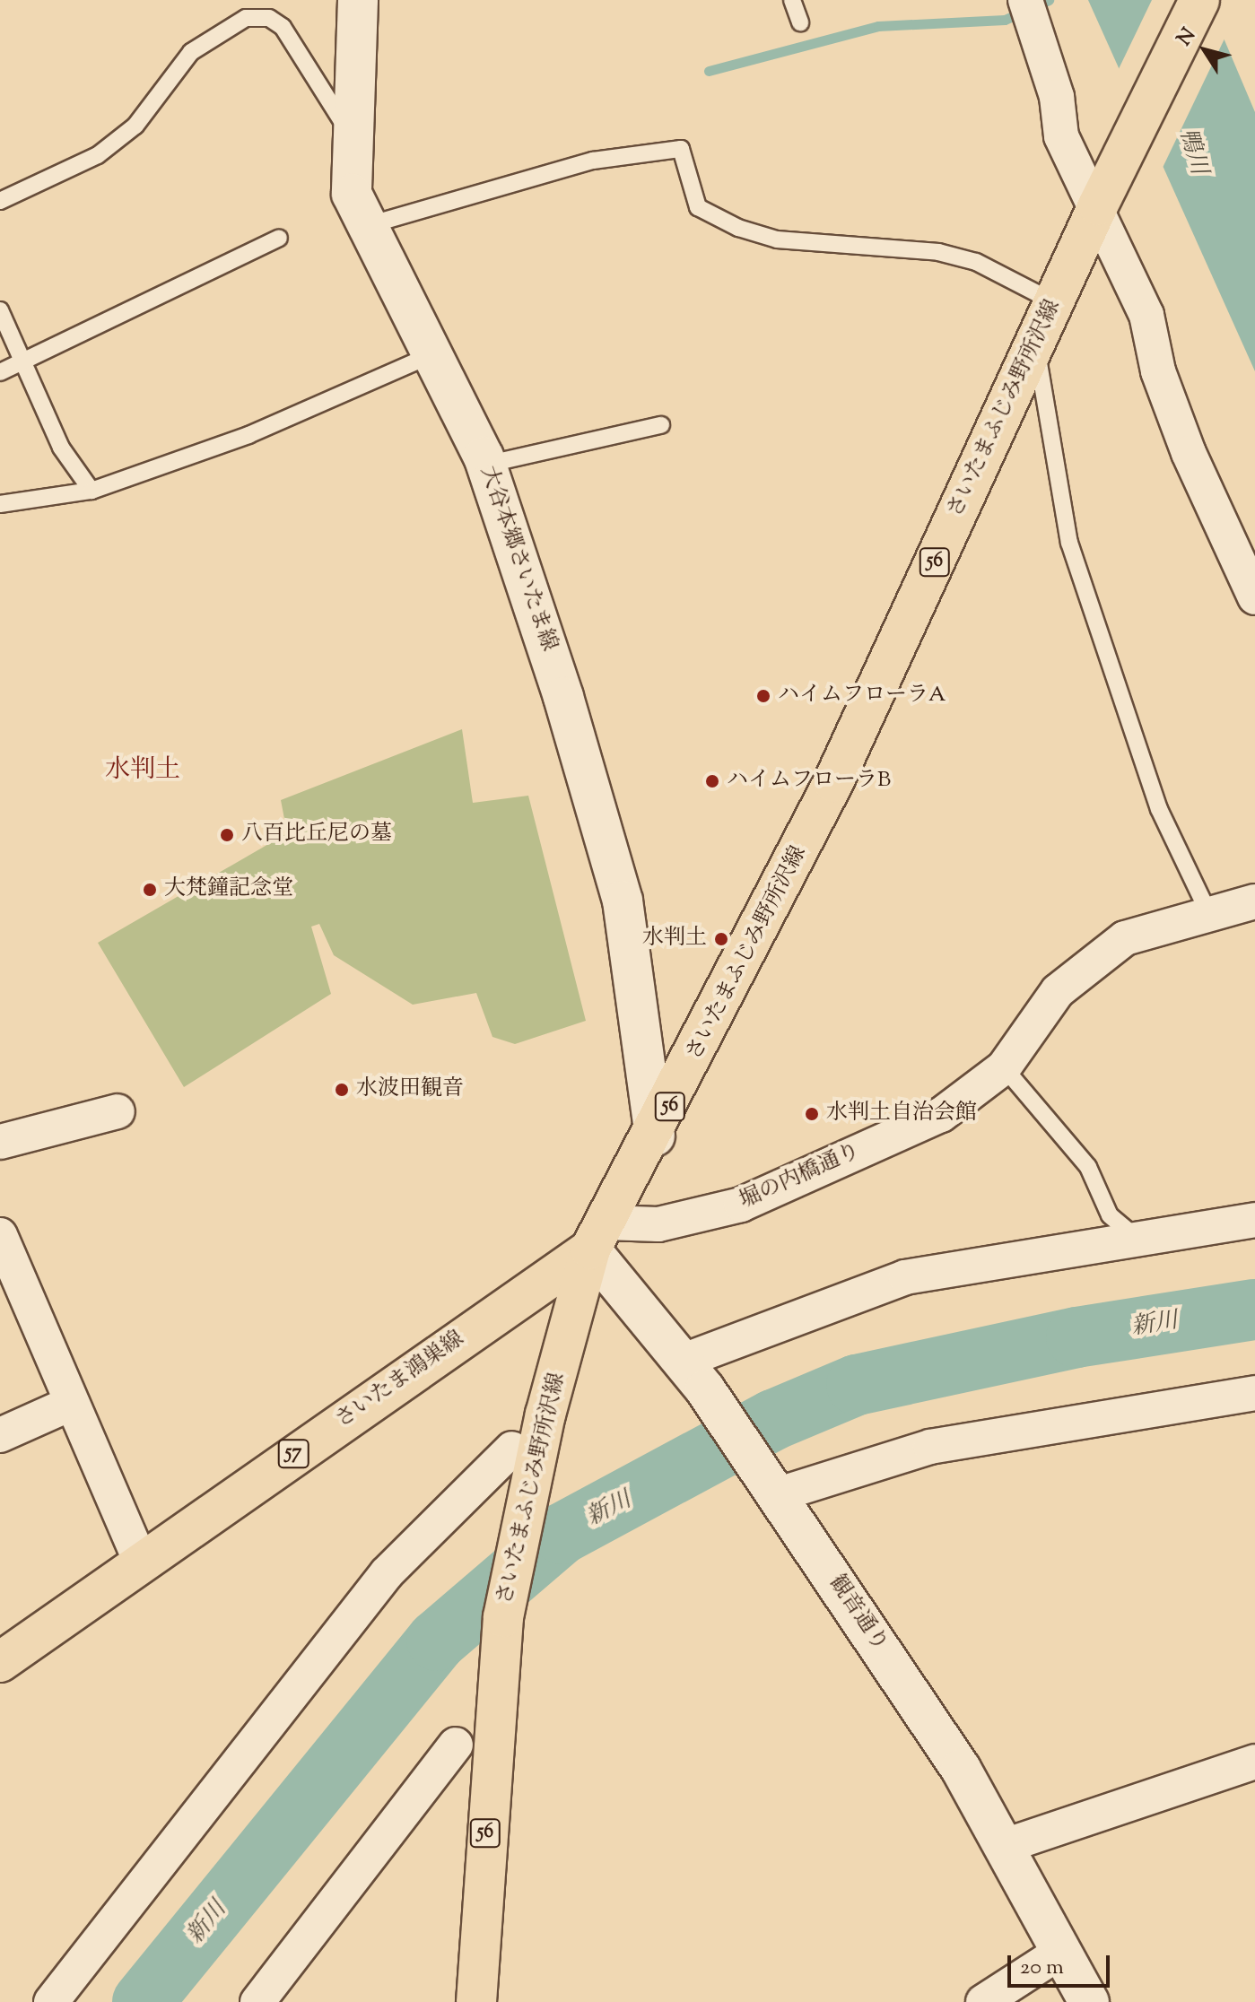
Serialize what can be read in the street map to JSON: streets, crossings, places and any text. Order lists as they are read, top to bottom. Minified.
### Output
{"streets":{"main road":["さいたまふじみ野所沢線","大谷本郷さいたま線","56","さいたま鴻巣線","57","観音通り"],"street":["堀の内橋通り"]},"crossings":[["さいたまふじみ野所沢線","大谷本郷さいたま線"],["さいたまふじみ野所沢線","堀の内橋通り"],["さいたまふじみ野所沢線","さいたま鴻巣線"],["さいたまふじみ野所沢線","観音通り"],["堀の内橋通り","さいたま鴻巣線"],["堀の内橋通り","観音通り"],["さいたま鴻巣線","観音通り"]],"districts":["水判土"],"water":["鴨川","新川"],"places":["ハイムフローラA","ハイムフローラB","八百比丘尼の墓","大梵鐘記念堂","水判土","水波田観音","水判土自治会館"],"scale_bar":"20 m","north":"top left"}
